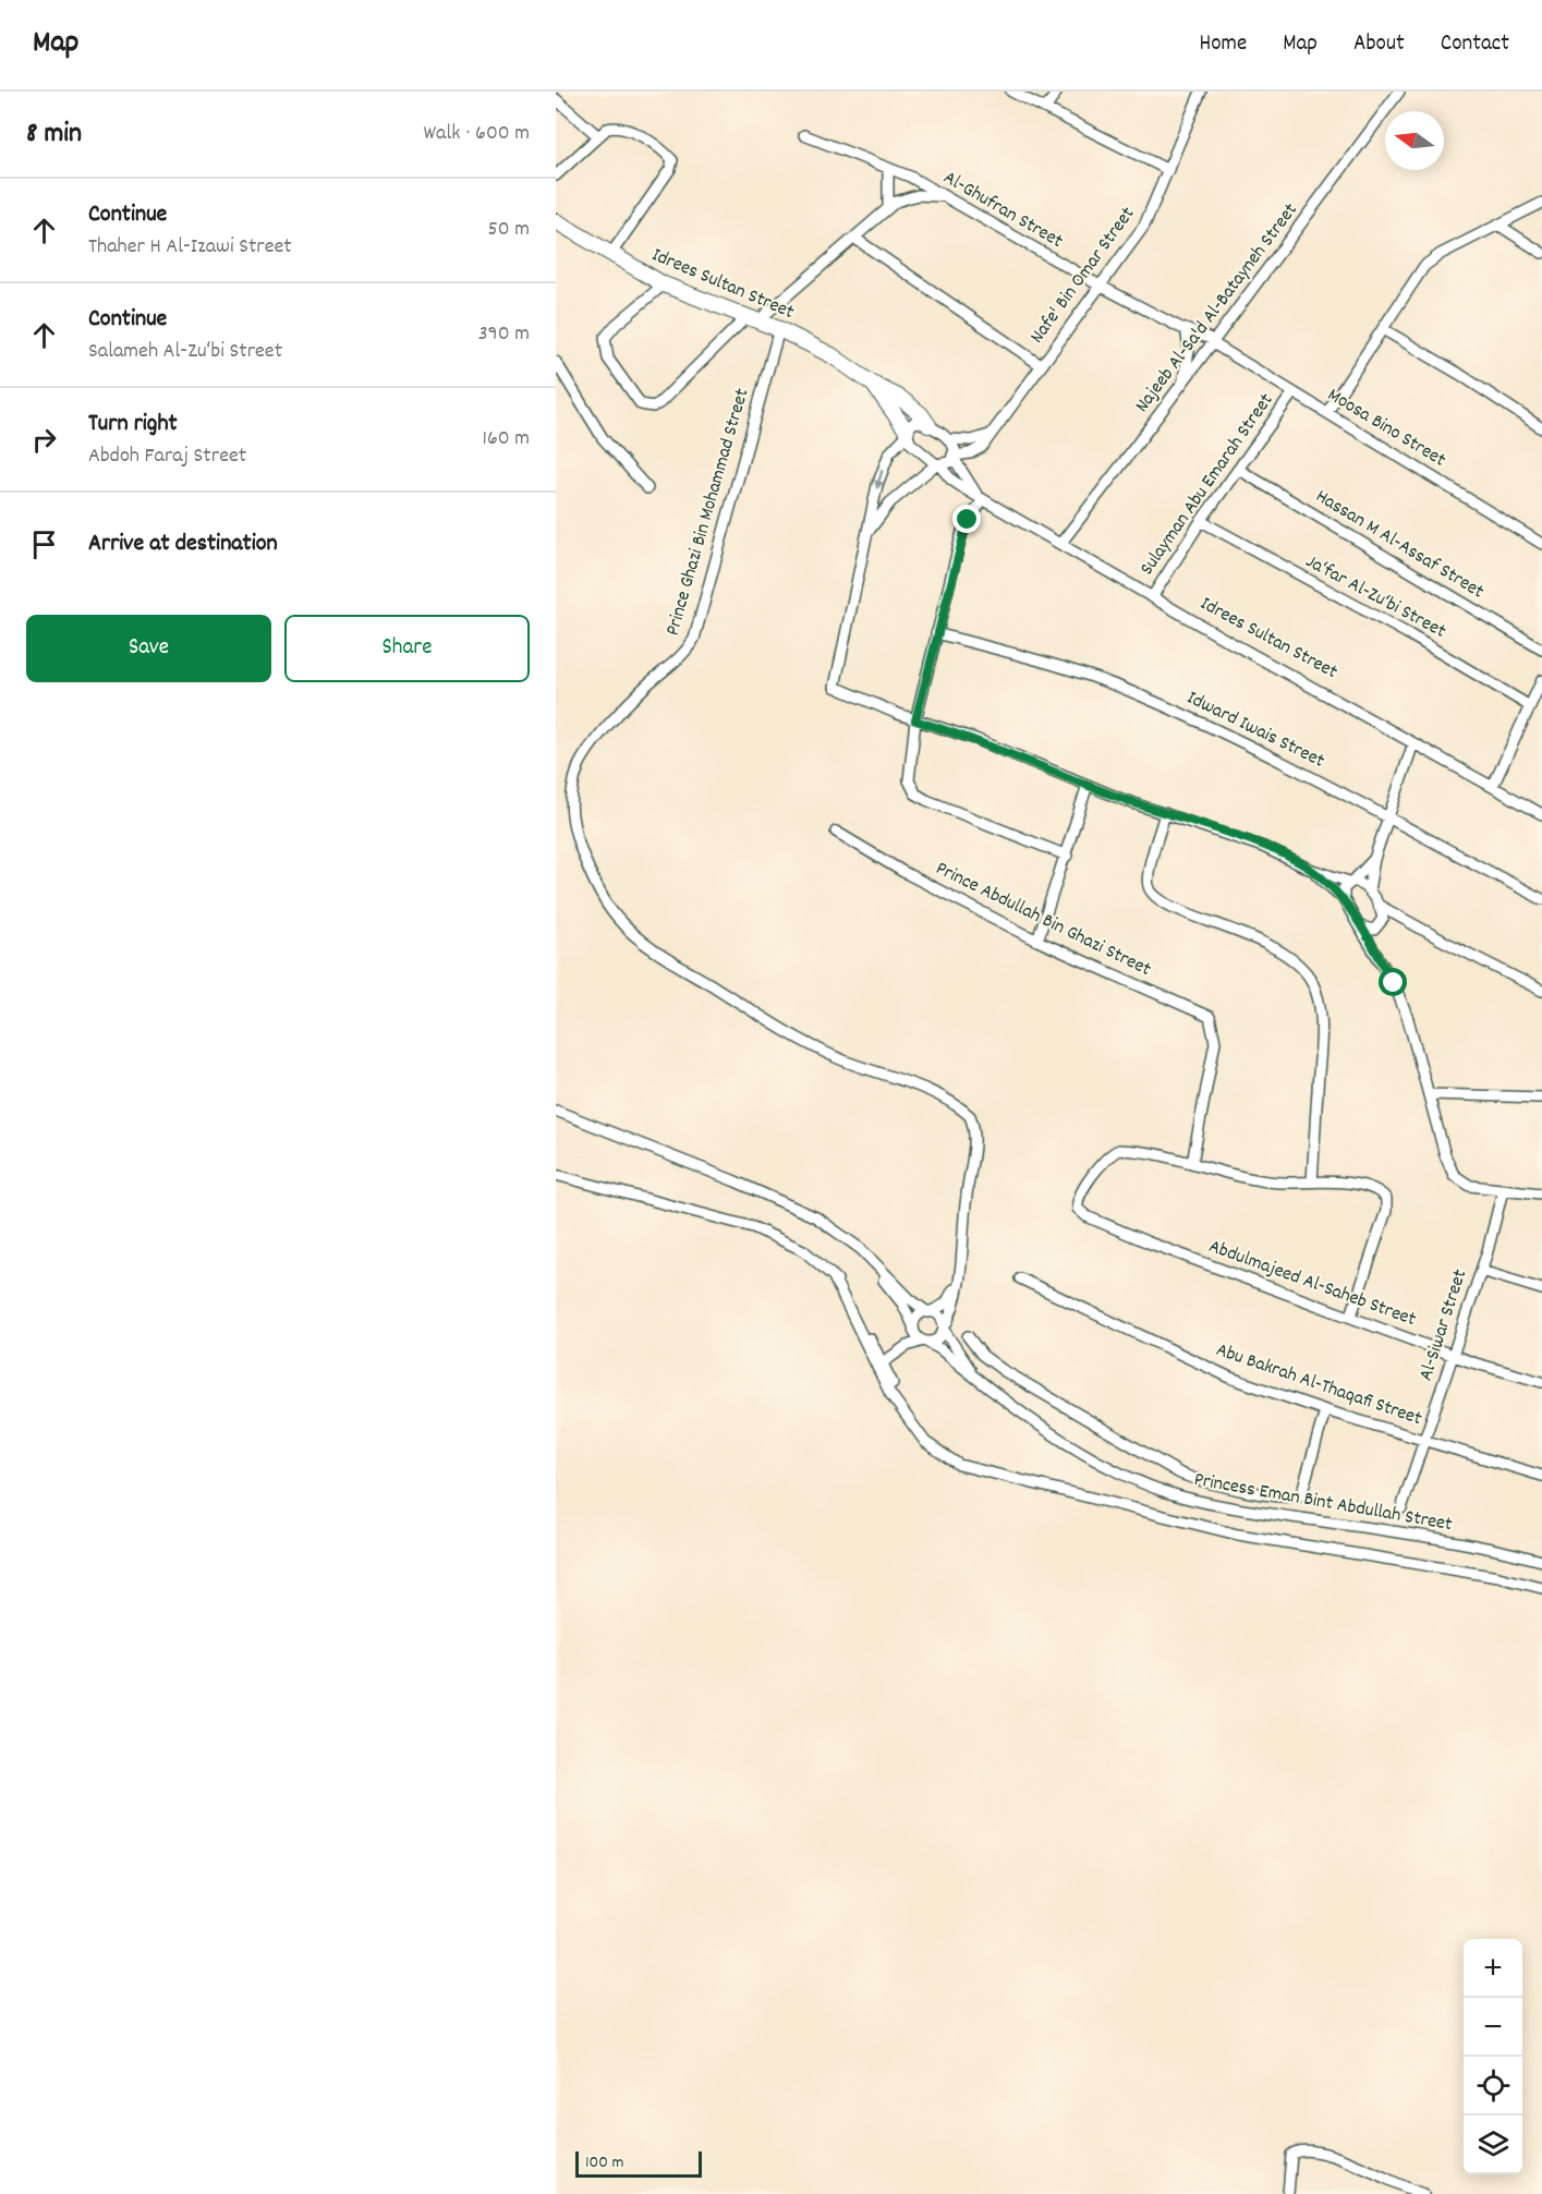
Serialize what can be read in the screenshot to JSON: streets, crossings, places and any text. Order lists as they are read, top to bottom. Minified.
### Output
{"streets":{"street":["Al-Ghufran Street","Nafe' Bin Omar Street","Idrees Sultan Street","Najeeb Al-Sa'd Al-Batayneh Street","Moosa Bino Street","Sulayman Abu Emarah Street","Prince Ghazi Bin Mohammad Street","Hassan M Al-Assaf Street","Ja‘far Al-Zu‘bi Street","Idward Iwais Street","Prince Abdullah Bin Ghazi Street","Abdulmajeed Al-Saheb Street","Al-Siwar Street","Abu Bakrah Al-Thaqafi Street","Princess Eman Bint Abdullah Street"]},"crossings":[["Al-Ghufran Street","Nafe' Bin Omar Street"],["Al-Ghufran Street","Najeeb Al-Sa'd Al-Batayneh Street"],["Al-Ghufran Street","Moosa Bino Street"],["Nafe' Bin Omar Street","Idrees Sultan Street"],["Idrees Sultan Street","Najeeb Al-Sa'd Al-Batayneh Street"],["Idrees Sultan Street","Sulayman Abu Emarah Street"],["Idrees Sultan Street","Prince Ghazi Bin Mohammad Street"],["Najeeb Al-Sa'd Al-Batayneh Street","Moosa Bino Street"],["Moosa Bino Street","Sulayman Abu Emarah Street"],["Sulayman Abu Emarah Street","Hassan M Al-Assaf Street"],["Sulayman Abu Emarah Street","Ja‘far Al-Zu‘bi Street"],["Prince Abdullah Bin Ghazi Street","Abdulmajeed Al-Saheb Street"],["Abdulmajeed Al-Saheb Street","Al-Siwar Street"],["Al-Siwar Street","Abu Bakrah Al-Thaqafi Street"]],"scale_bar":"100 m","north":"left","page":{"header":"Map","nav":["Home","Map","About","Contact"],"heading":["8 min","Walk · 600 m"],"list":[["Continue","Thaher H Al-Izawi Street","50 m"],["Continue","Salameh Al-Zu‘bi Street","390 m"],["Turn right","Abdoh Faraj Street","160 m"],"Arrive at destination"],"buttons":["Save","Share"],"map_buttons":["+","−"],"scale":"100 m"}}
